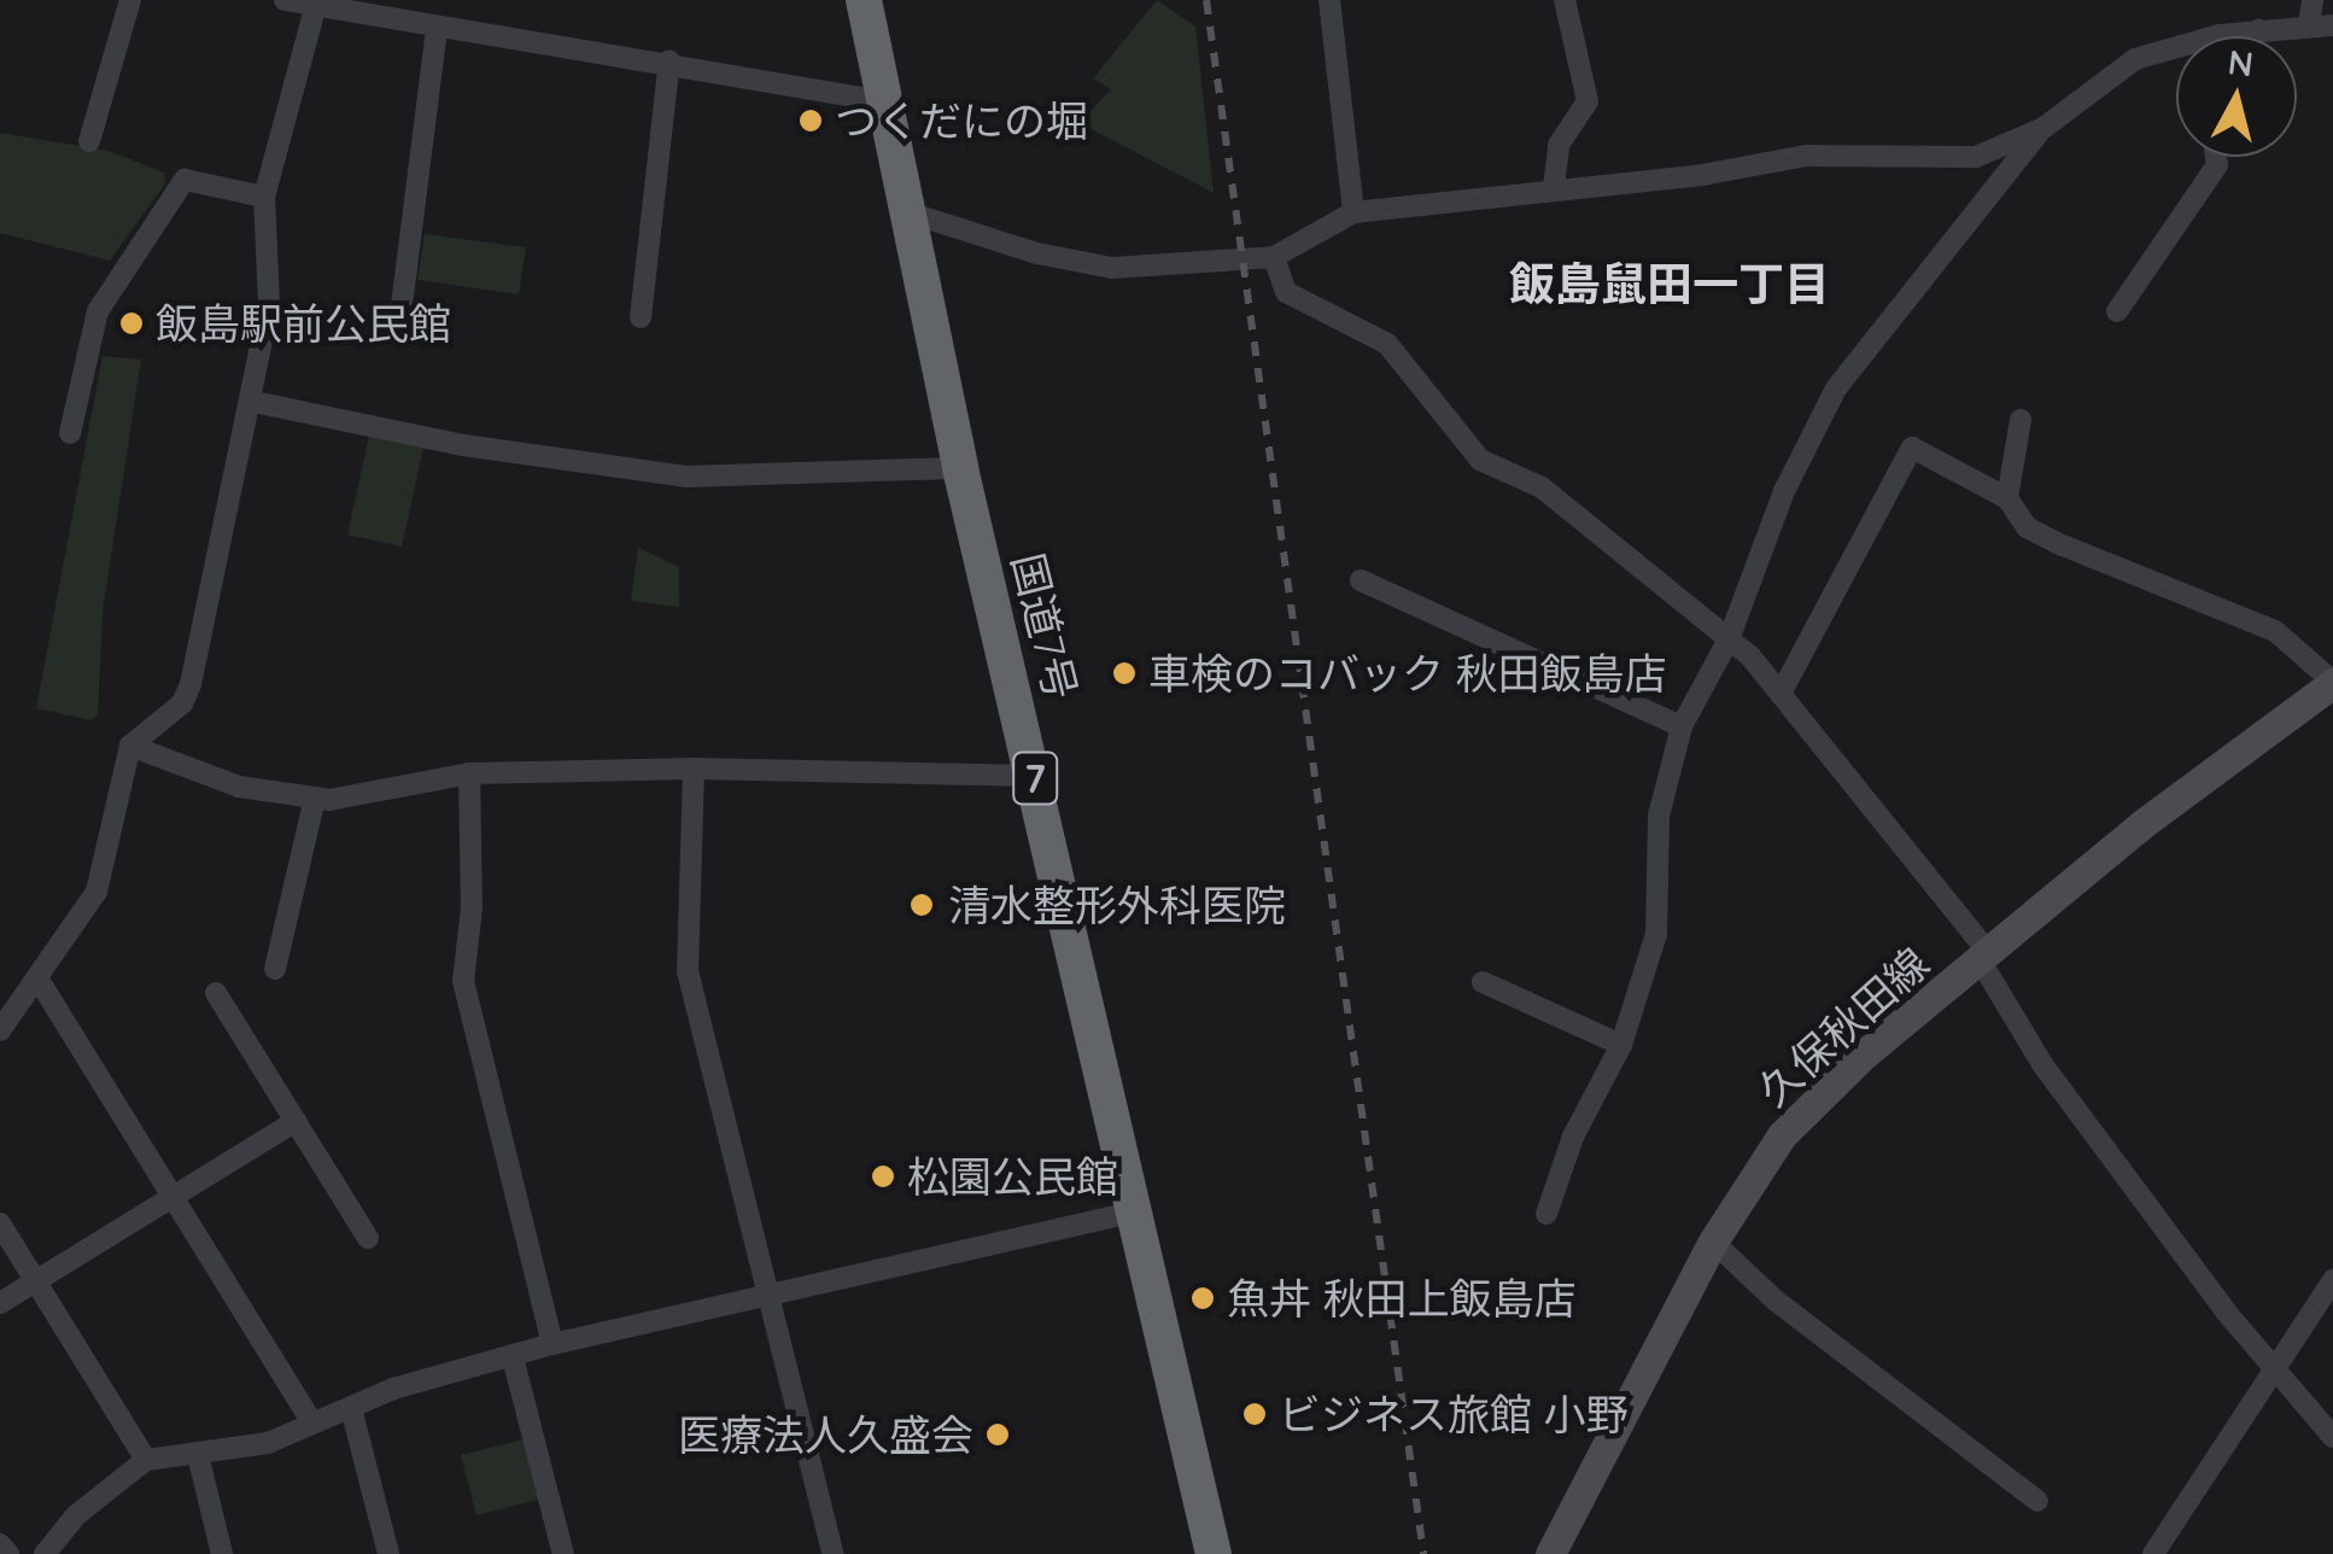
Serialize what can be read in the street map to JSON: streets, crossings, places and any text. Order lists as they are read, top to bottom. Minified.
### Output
{"streets":{"highway":["国道7号","7"],"main road":["久保秋田線"]},"districts":["飯島鼠田一丁目"],"places":["つくだにの堀","飯島駅前公民館","車検のコバック 秋田飯島店","清水整形外科医院","松園公民館","魚丼 秋田上飯島店","ビジネス旅館 小野","医療法人久盛会"],"north":"top"}
